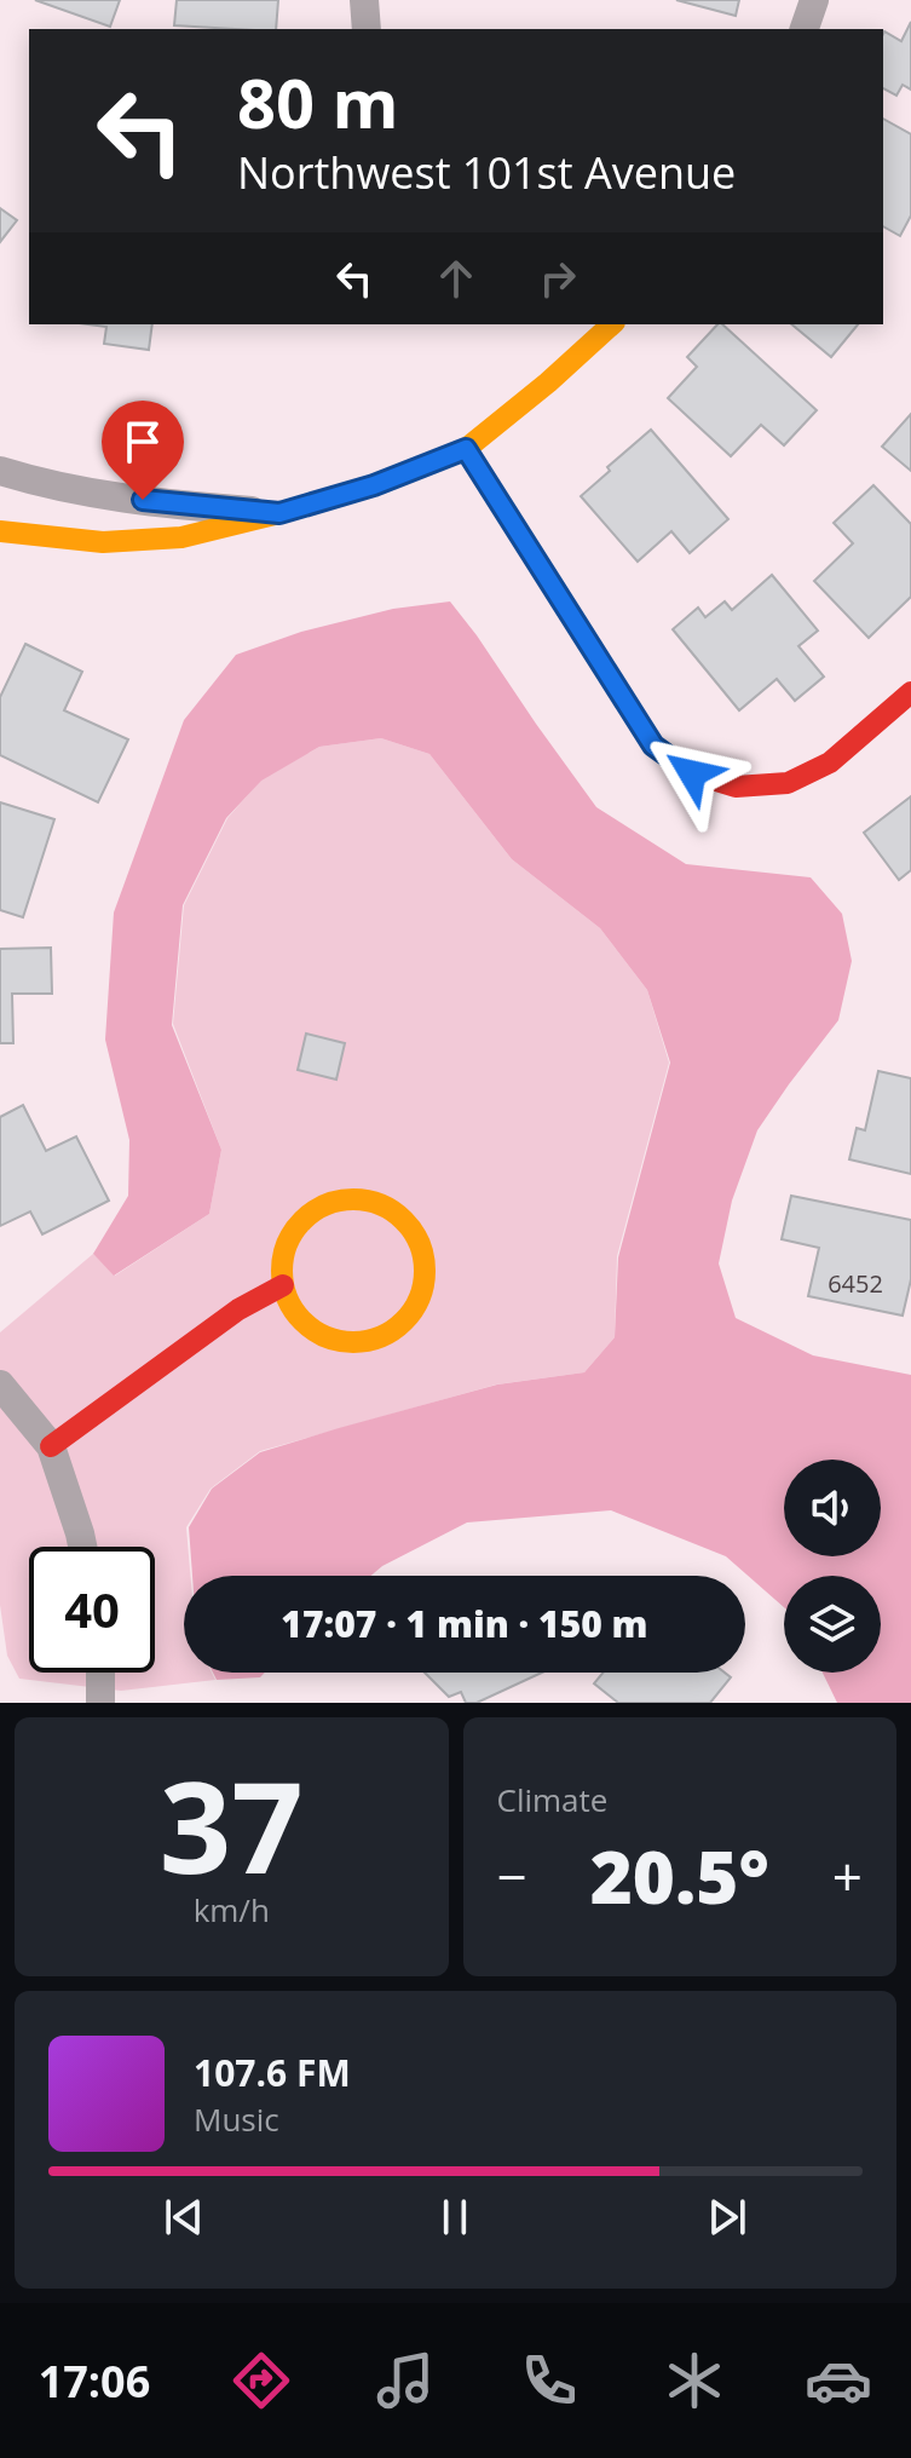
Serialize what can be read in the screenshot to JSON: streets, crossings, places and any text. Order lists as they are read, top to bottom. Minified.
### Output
{"house_numbers":["6452"],"page":{"turn":["80 m","Northwest 101st Avenue"],"limit":"40","trip":"17:07 · 1 min · 150 m","tile":[["37","km/h"],"Climate"],"heat":["−","20.5°","+"],"song":["107.6 FM","Music"],"tabs":"17:06"}}
